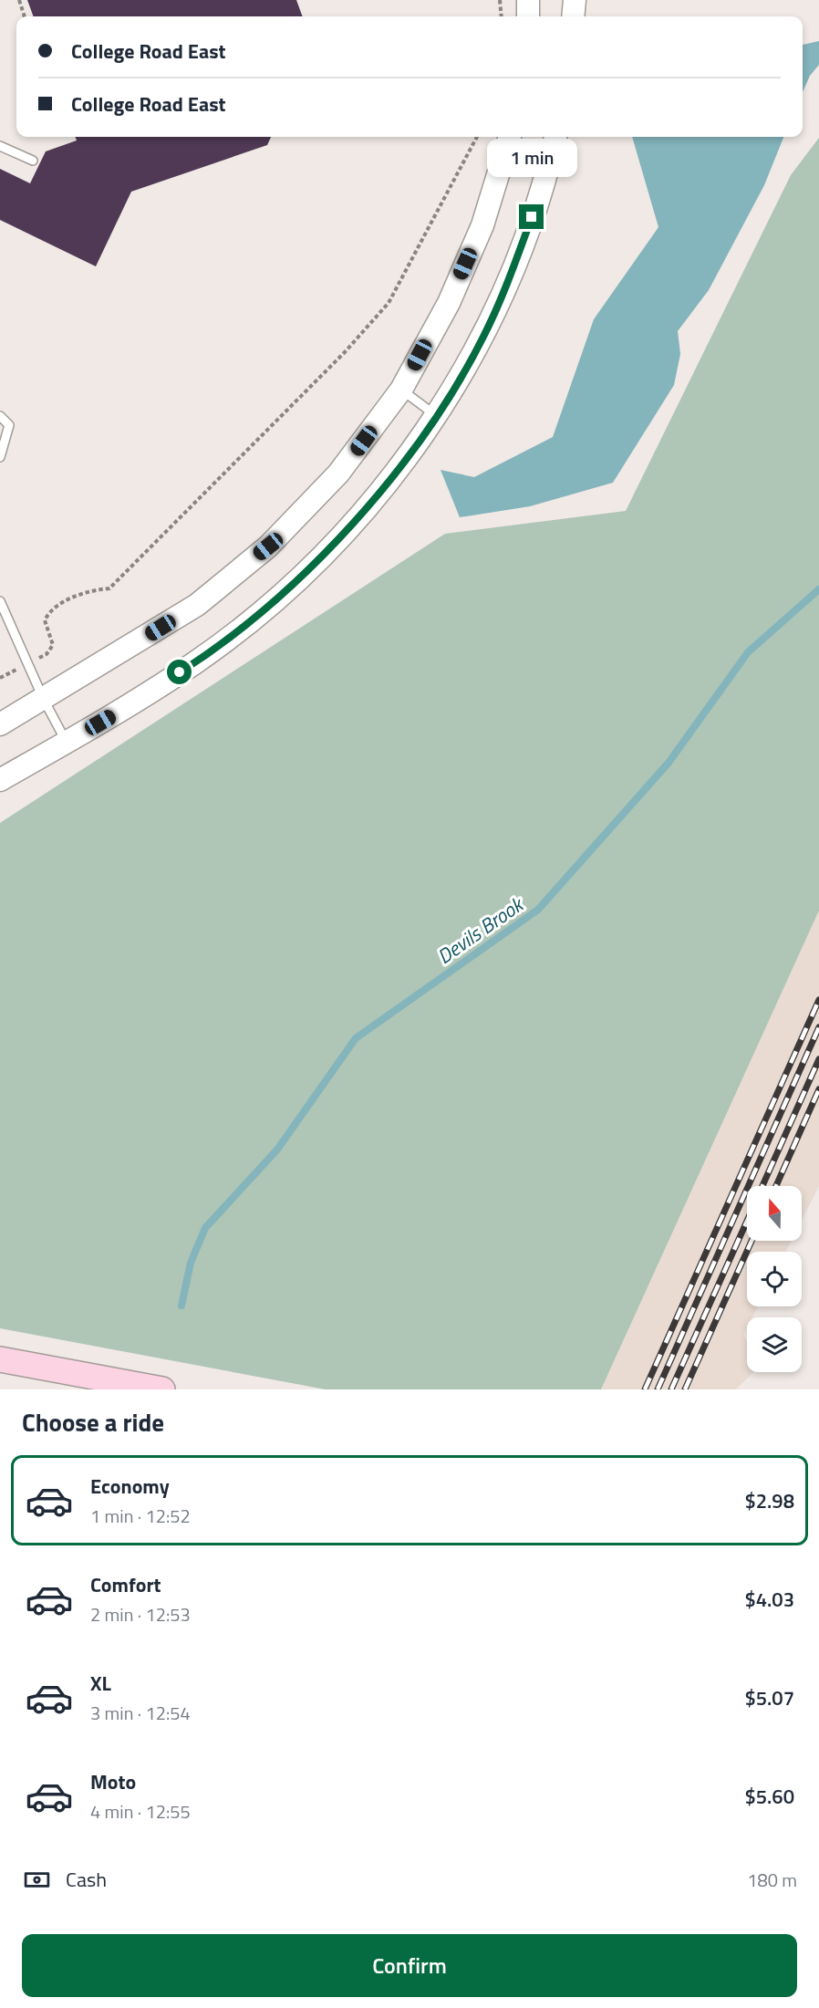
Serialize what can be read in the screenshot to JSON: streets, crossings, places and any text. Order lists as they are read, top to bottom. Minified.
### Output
{"water":["Devils Brook"],"north":"top","page":{"banner":["College Road East","College Road East"],"bubble":"1 min","heading":"Choose a ride","list":[{"name":"Economy","note":"1 min · 12:52","value":"$2.98"},{"name":"Comfort","note":"2 min · 12:53","value":"$4.03"},{"name":"XL","note":"3 min · 12:54","value":"$5.07"},{"name":"Moto","note":"4 min · 12:55","value":"$5.60"}],"pay":["Cash","180 m"],"buttons":"Confirm"}}
